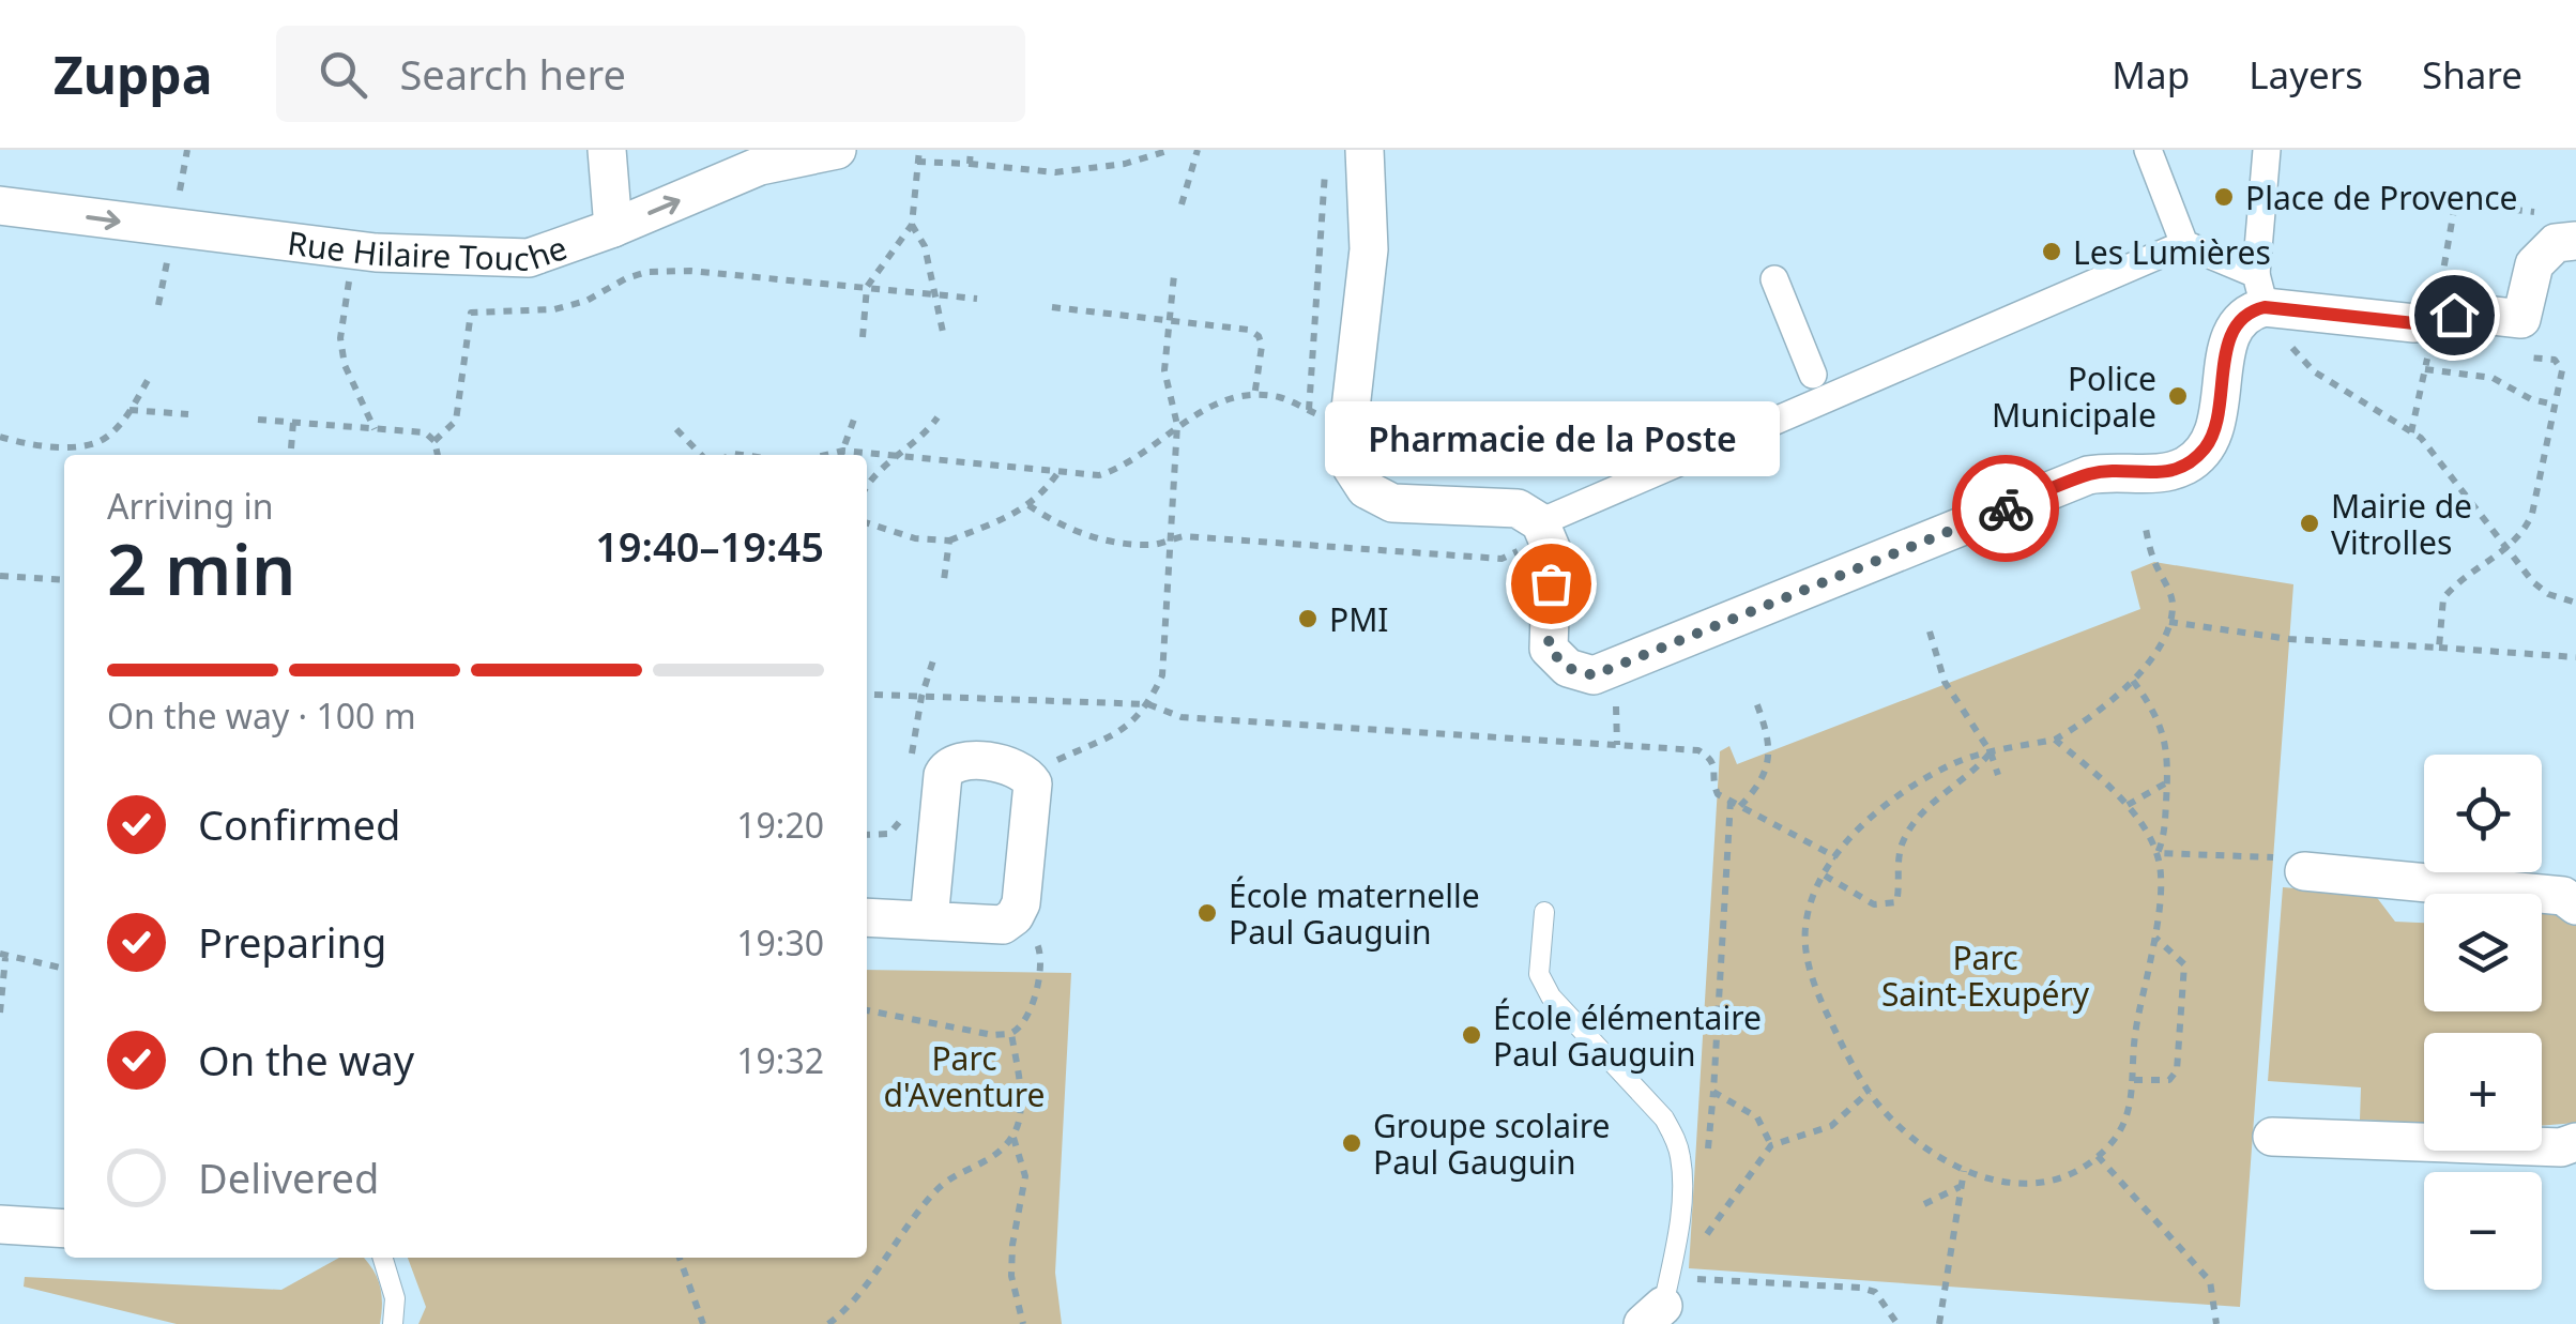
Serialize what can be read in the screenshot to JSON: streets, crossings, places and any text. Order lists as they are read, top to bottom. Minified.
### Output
{"streets":{"street":["Rue Hilaire Touche"]},"one_way":["Rue Hilaire Touche"],"parks":["Parc Saint-Exupéry","Parc d'Aventure"],"places":["Place de Provence","Les Lumières","Police Municipale","Mairie de Vitrolles","Pharmacie de la Poste","PMI","École maternelle Paul Gauguin","École élémentaire Paul Gauguin","Groupe scolaire Paul Gauguin"],"page":{"header":"Zuppa","search":"Search here","nav":["Map","Layers","Share"],"bubble":"Pharmacie de la Poste","heading":["2 min","Arriving in","19:40–19:45"],"bar":"On the way · 100 m","map_buttons":["+","−"],"list":[["Confirmed","19:20"],["Preparing","19:30"],["On the way","19:32"],"Delivered"]}}
